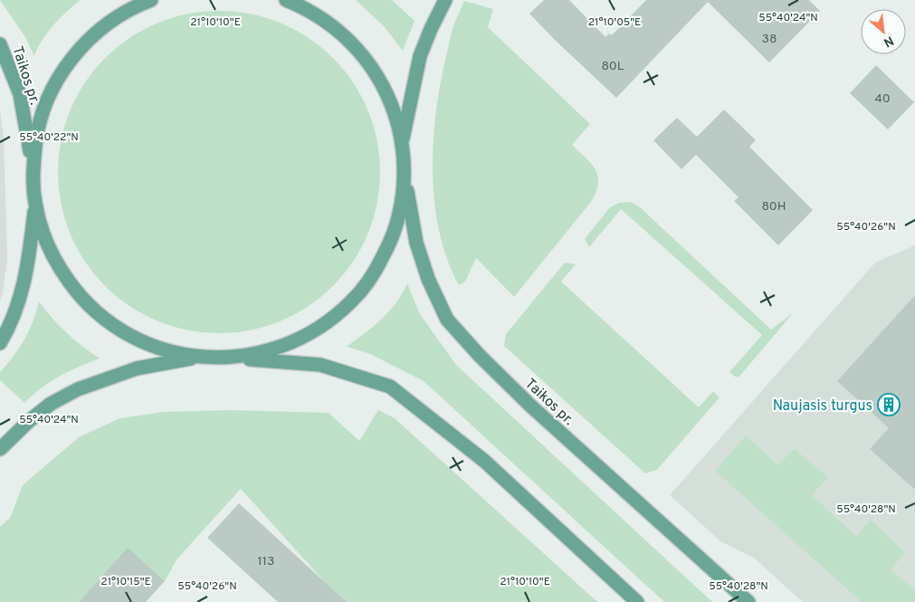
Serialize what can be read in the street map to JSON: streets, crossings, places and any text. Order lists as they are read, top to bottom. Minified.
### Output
{"streets":{"main road":["Taikos pr."]},"places":{"building":["Naujasis turgus"]},"house_numbers":["38","80L","40","80H","113"],"north":"bottom right","coordinates":["55°40'24\"N","21°10'10\"E","21°10'05\"E","55°40'22\"N","55°40'26\"N","55°40'28\"N","21°10'15\"E"]}
